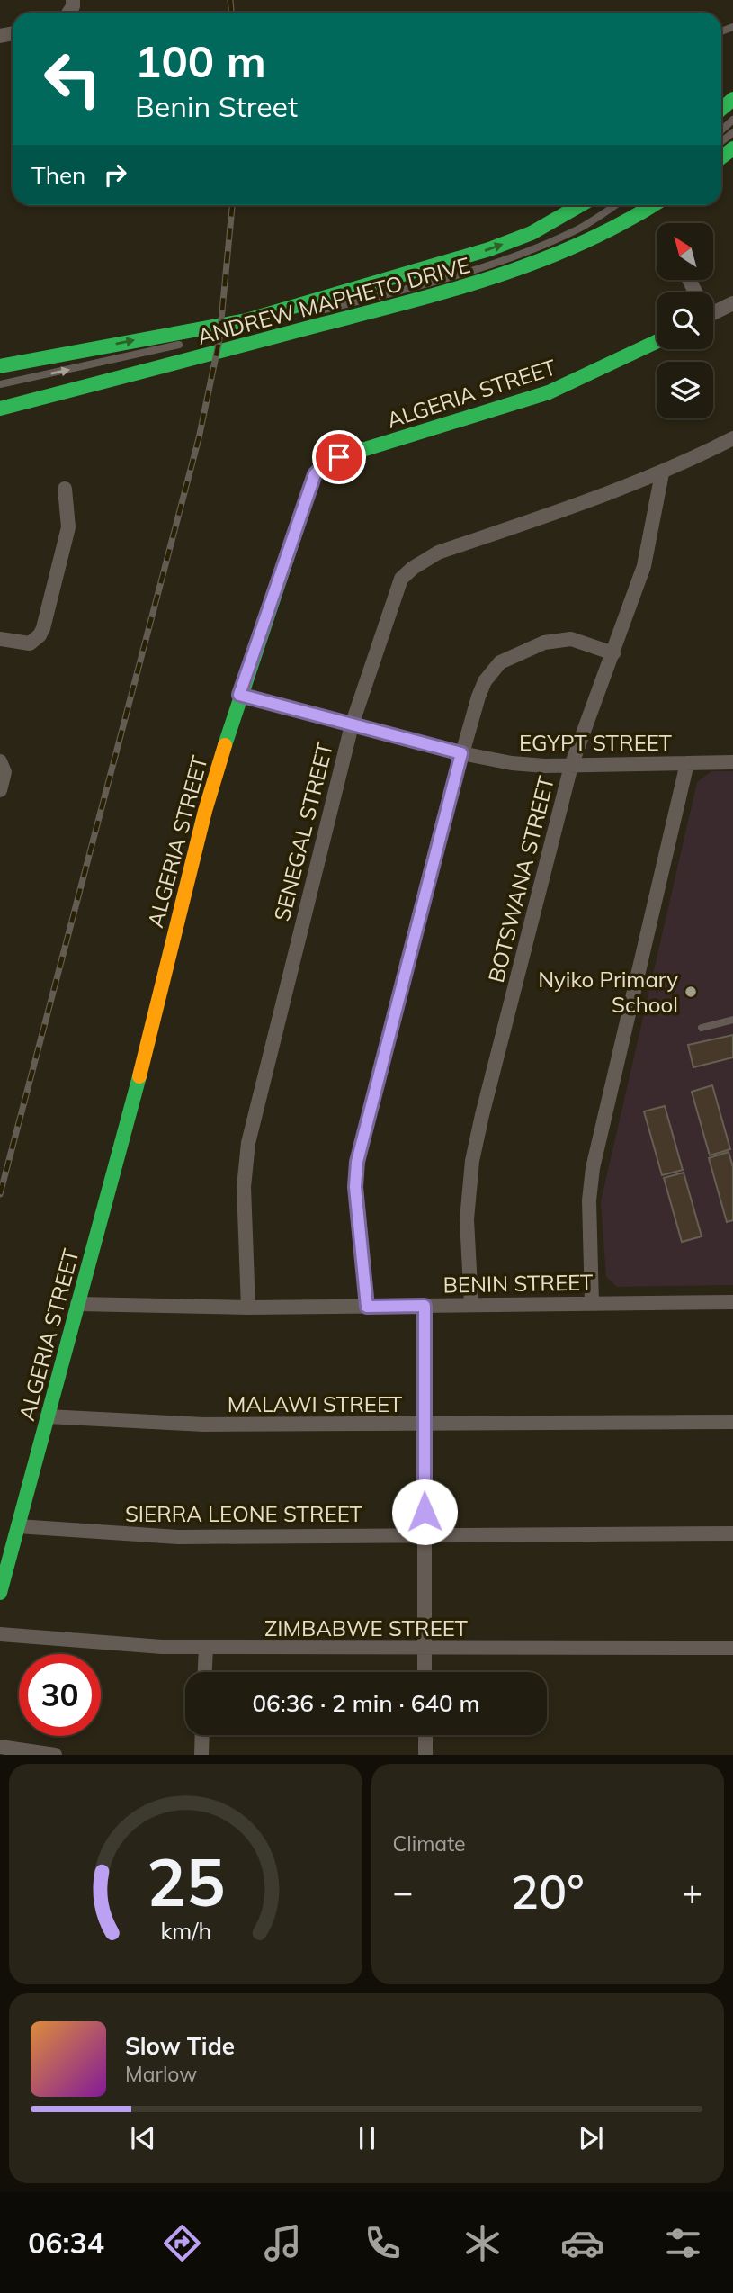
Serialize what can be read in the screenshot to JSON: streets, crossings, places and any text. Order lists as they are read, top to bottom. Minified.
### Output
{"streets":{"street":["ANDREW MAPHETO DRIVE","ALGERIA STREET","EGYPT STREET","SENEGAL STREET","BOTSWANA STREET","BENIN STREET","MALAWI STREET","SIERRA LEONE STREET","ZIMBABWE STREET"]},"crossings":[["ALGERIA STREET","EGYPT STREET"],["ALGERIA STREET","BENIN STREET"],["ALGERIA STREET","MALAWI STREET"],["ALGERIA STREET","SIERRA LEONE STREET"],["EGYPT STREET","SENEGAL STREET"],["EGYPT STREET","BOTSWANA STREET"],["SENEGAL STREET","BOTSWANA STREET"],["SENEGAL STREET","BENIN STREET"],["BOTSWANA STREET","BENIN STREET"]],"places":["Nyiko Primary School"],"north":"top left","page":{"turn":["100 m","Benin Street"],"then":"Then","limit":"30","trip":"06:36 · 2 min · 640 m","tile":"Climate","heat":["−","20°","+"],"song":["Slow Tide","Marlow"],"tabs":"06:34","gauge":["25","km/h"]}}
